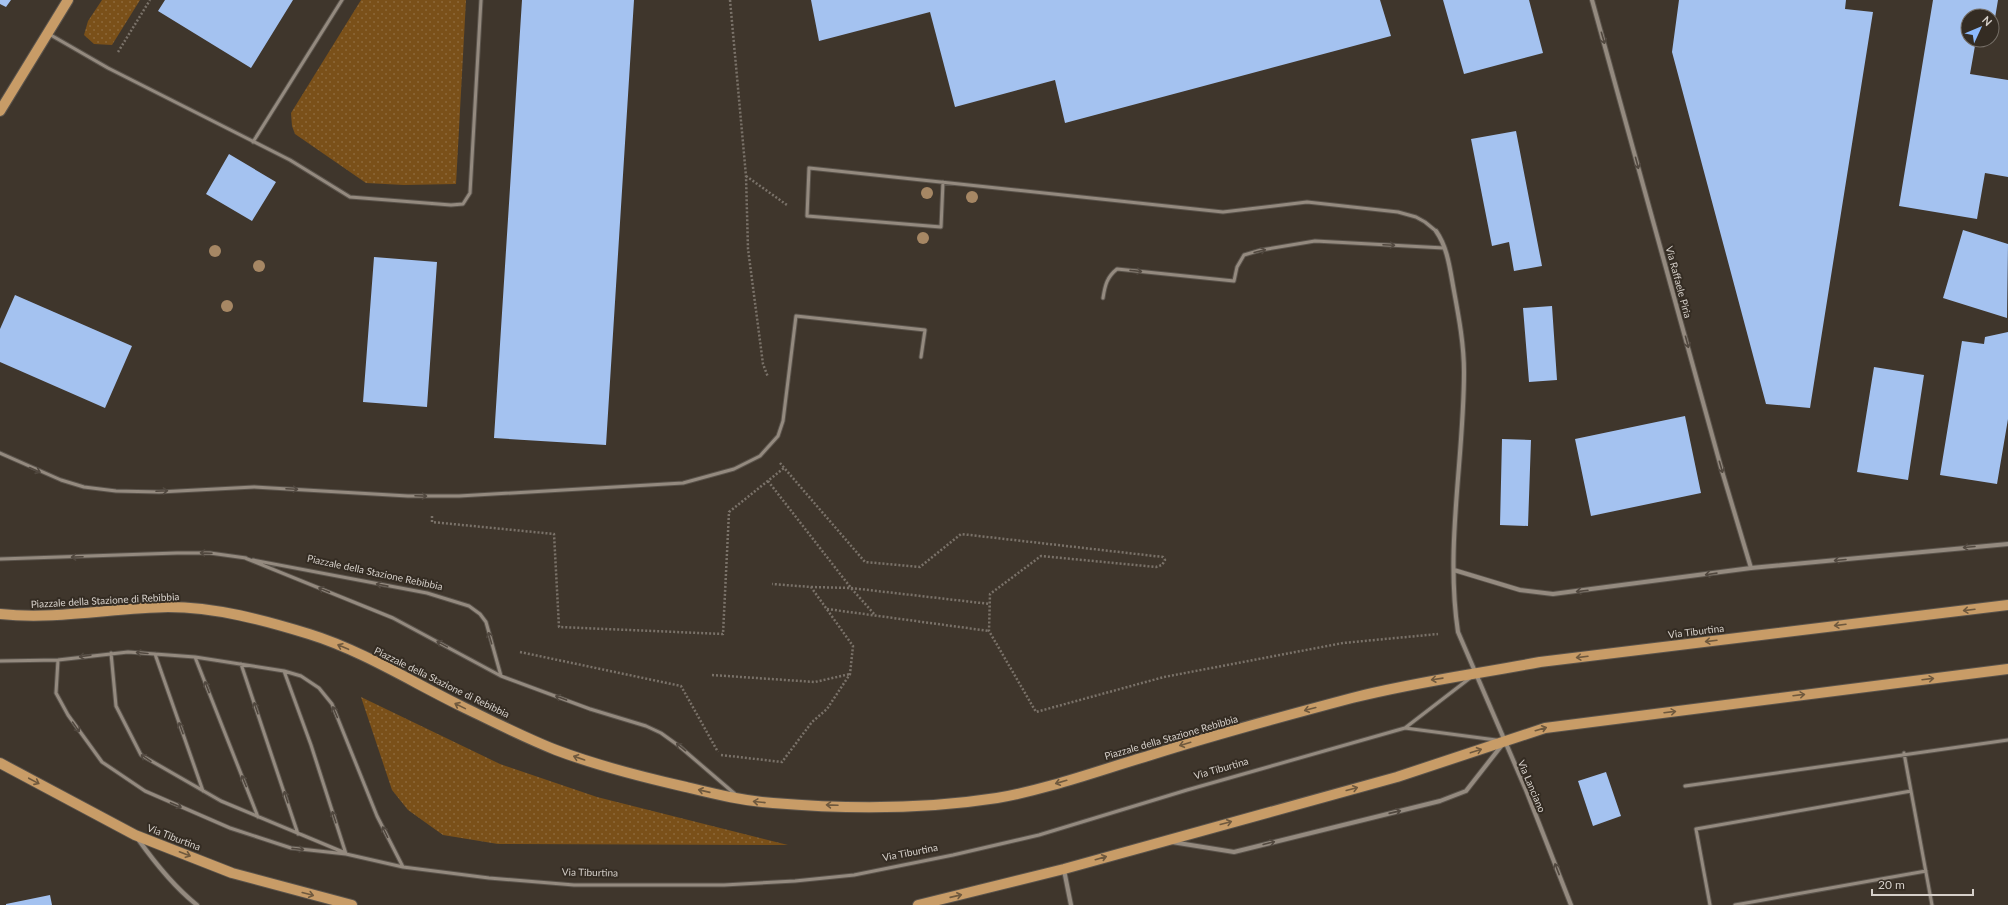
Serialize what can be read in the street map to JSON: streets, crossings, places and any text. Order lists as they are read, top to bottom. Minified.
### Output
{"streets":{"main road":["Piazzale della Stazione Rebibbia","Piazzale della Stazione di Rebibbia","Via Tiburtina"],"street":["Via Raffaele Piria","Via Lanciano"]},"crossings":[["Piazzale della Stazione Rebibbia","Piazzale della Stazione di Rebibbia"],["Piazzale della Stazione Rebibbia","Via Tiburtina"],["Piazzale della Stazione Rebibbia","Via Lanciano"],["Via Tiburtina","Via Lanciano"]],"one_way":["Via Raffaele Piria","Piazzale della Stazione Rebibbia","Piazzale della Stazione di Rebibbia"],"scale_bar":"20 m","north":"top right"}
